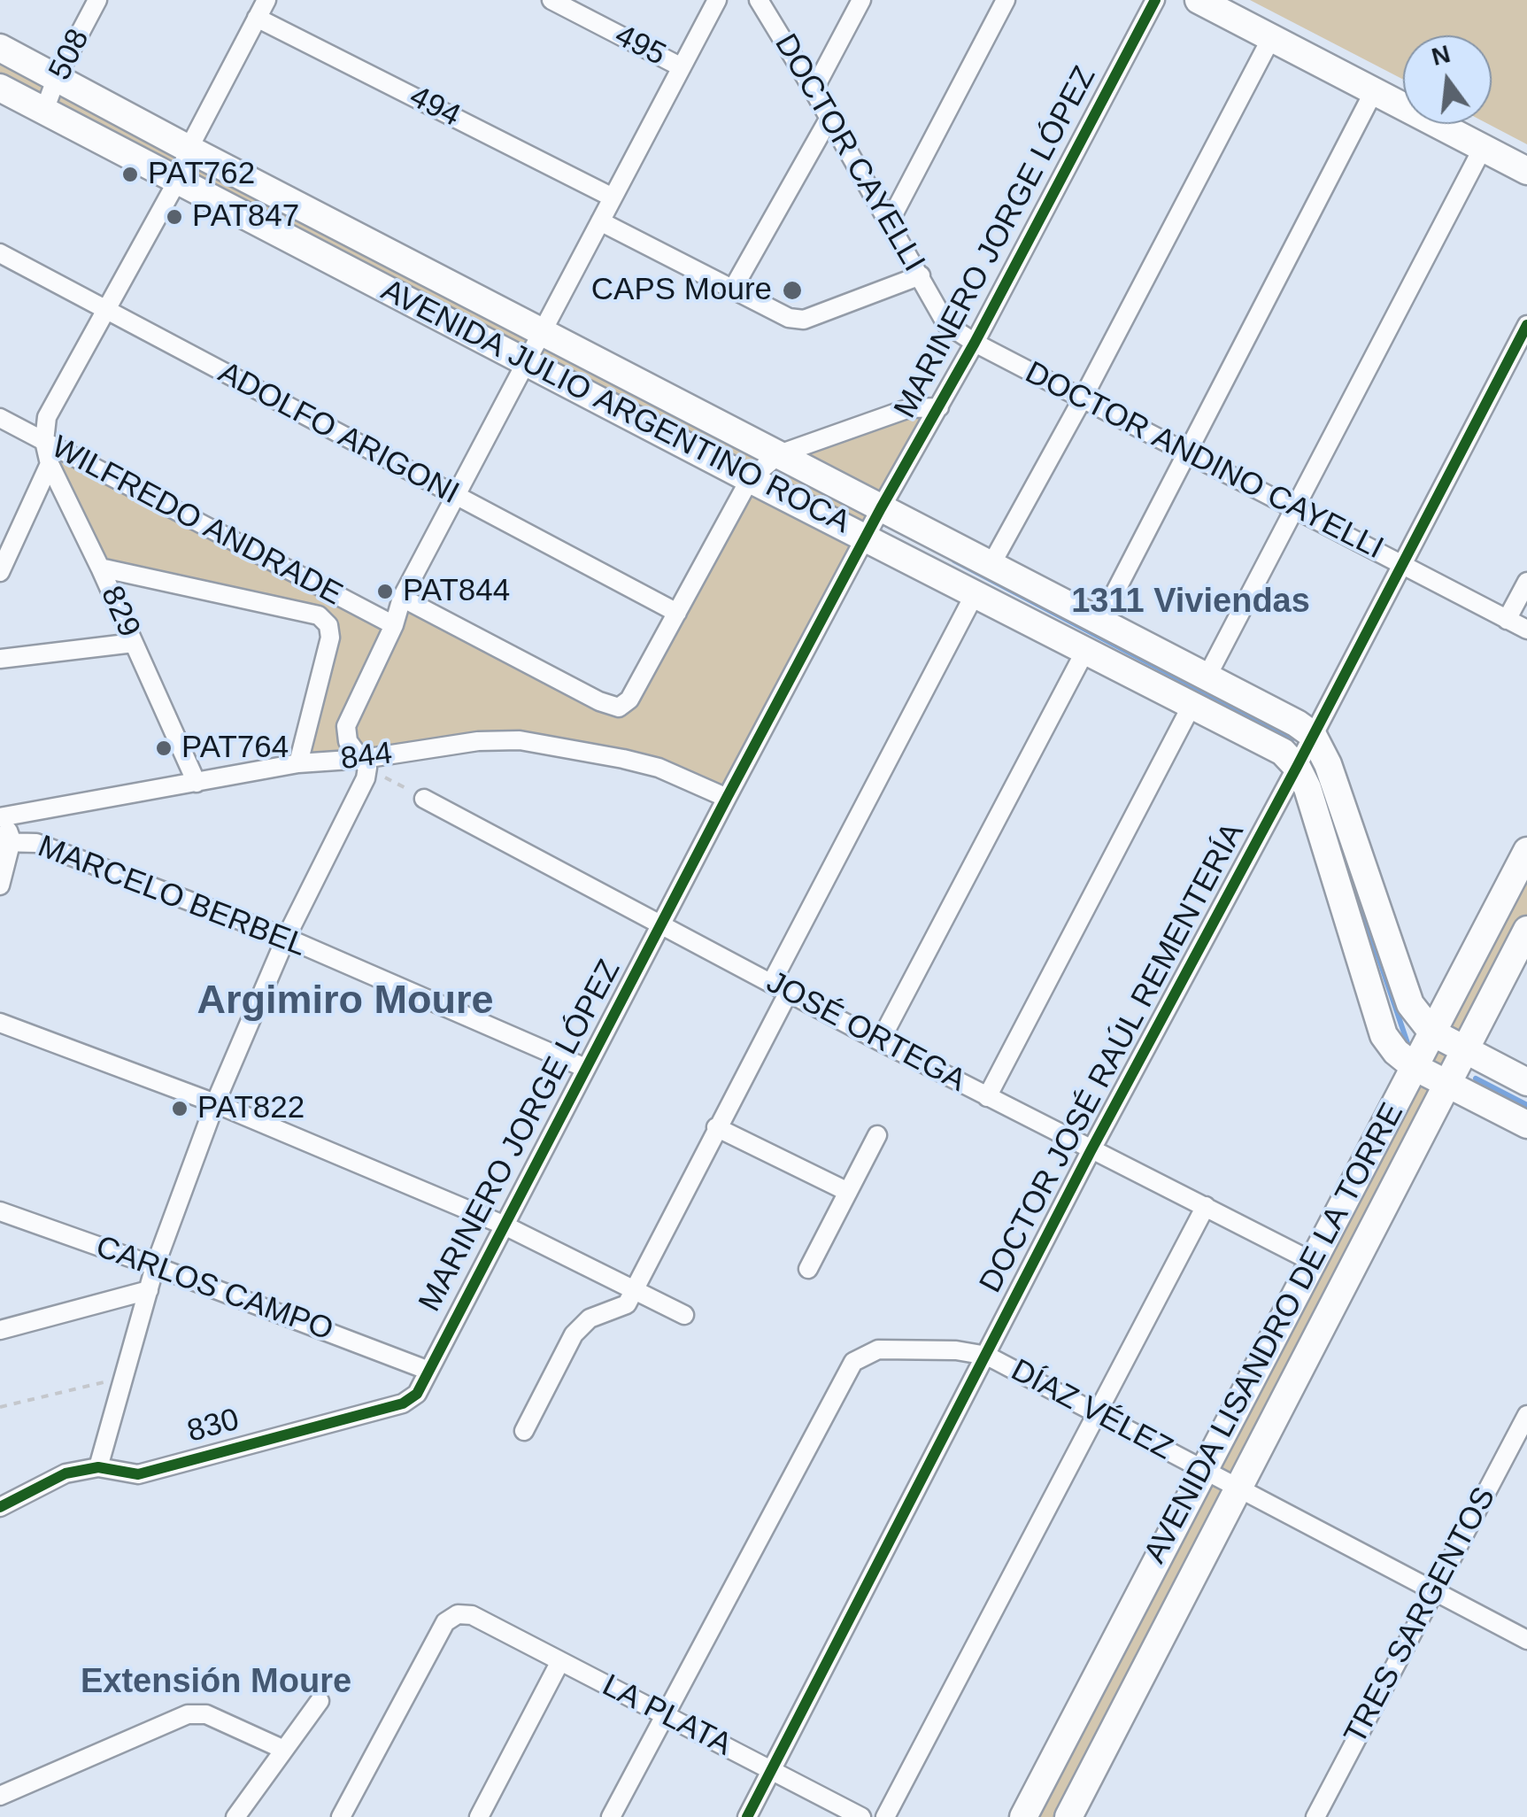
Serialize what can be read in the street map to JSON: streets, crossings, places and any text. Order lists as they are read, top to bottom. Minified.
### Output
{"streets":{"main road":["AVENIDA JULIO ARGENTINO ROCA","AVENIDA LISANDRO DE LA TORRE"],"street":["495","508","494","DOCTOR CAYELLI","MARINERO JORGE LÓPEZ","ADOLFO ARIGONI","DOCTOR ANDINO CAYELLI","WILFREDO ANDRADE","829","844","MARCELO BERBEL","JOSÉ ORTEGA","DOCTOR JOSÉ RAÚL REMENTERÍA","CARLOS CAMPO","DÍAZ VÉLEZ","830","TRES SARGENTOS","LA PLATA"]},"crossings":[["508","AVENIDA JULIO ARGENTINO ROCA"],["DOCTOR CAYELLI","MARINERO JORGE LÓPEZ"],["DOCTOR CAYELLI","DOCTOR ANDINO CAYELLI"],["MARINERO JORGE LÓPEZ","AVENIDA JULIO ARGENTINO ROCA"],["MARINERO JORGE LÓPEZ","DOCTOR ANDINO CAYELLI"],["MARINERO JORGE LÓPEZ","844"],["MARINERO JORGE LÓPEZ","MARCELO BERBEL"],["MARINERO JORGE LÓPEZ","JOSÉ ORTEGA"],["MARINERO JORGE LÓPEZ","CARLOS CAMPO"],["MARINERO JORGE LÓPEZ","830"],["AVENIDA JULIO ARGENTINO ROCA","DOCTOR JOSÉ RAÚL REMENTERÍA"],["DOCTOR ANDINO CAYELLI","DOCTOR JOSÉ RAÚL REMENTERÍA"],["WILFREDO ANDRADE","829"],["829","844"],["JOSÉ ORTEGA","DOCTOR JOSÉ RAÚL REMENTERÍA"],["JOSÉ ORTEGA","AVENIDA LISANDRO DE LA TORRE"],["DOCTOR JOSÉ RAÚL REMENTERÍA","DÍAZ VÉLEZ"],["DOCTOR JOSÉ RAÚL REMENTERÍA","LA PLATA"],["CARLOS CAMPO","830"],["AVENIDA LISANDRO DE LA TORRE","DÍAZ VÉLEZ"],["DÍAZ VÉLEZ","TRES SARGENTOS"],["DÍAZ VÉLEZ","LA PLATA"]],"districts":["1311 Viviendas","Argimiro Moure","Extensión Moure"],"places":["PAT762","PAT847","CAPS Moure","PAT844","PAT764","PAT822"],"north":"top"}
